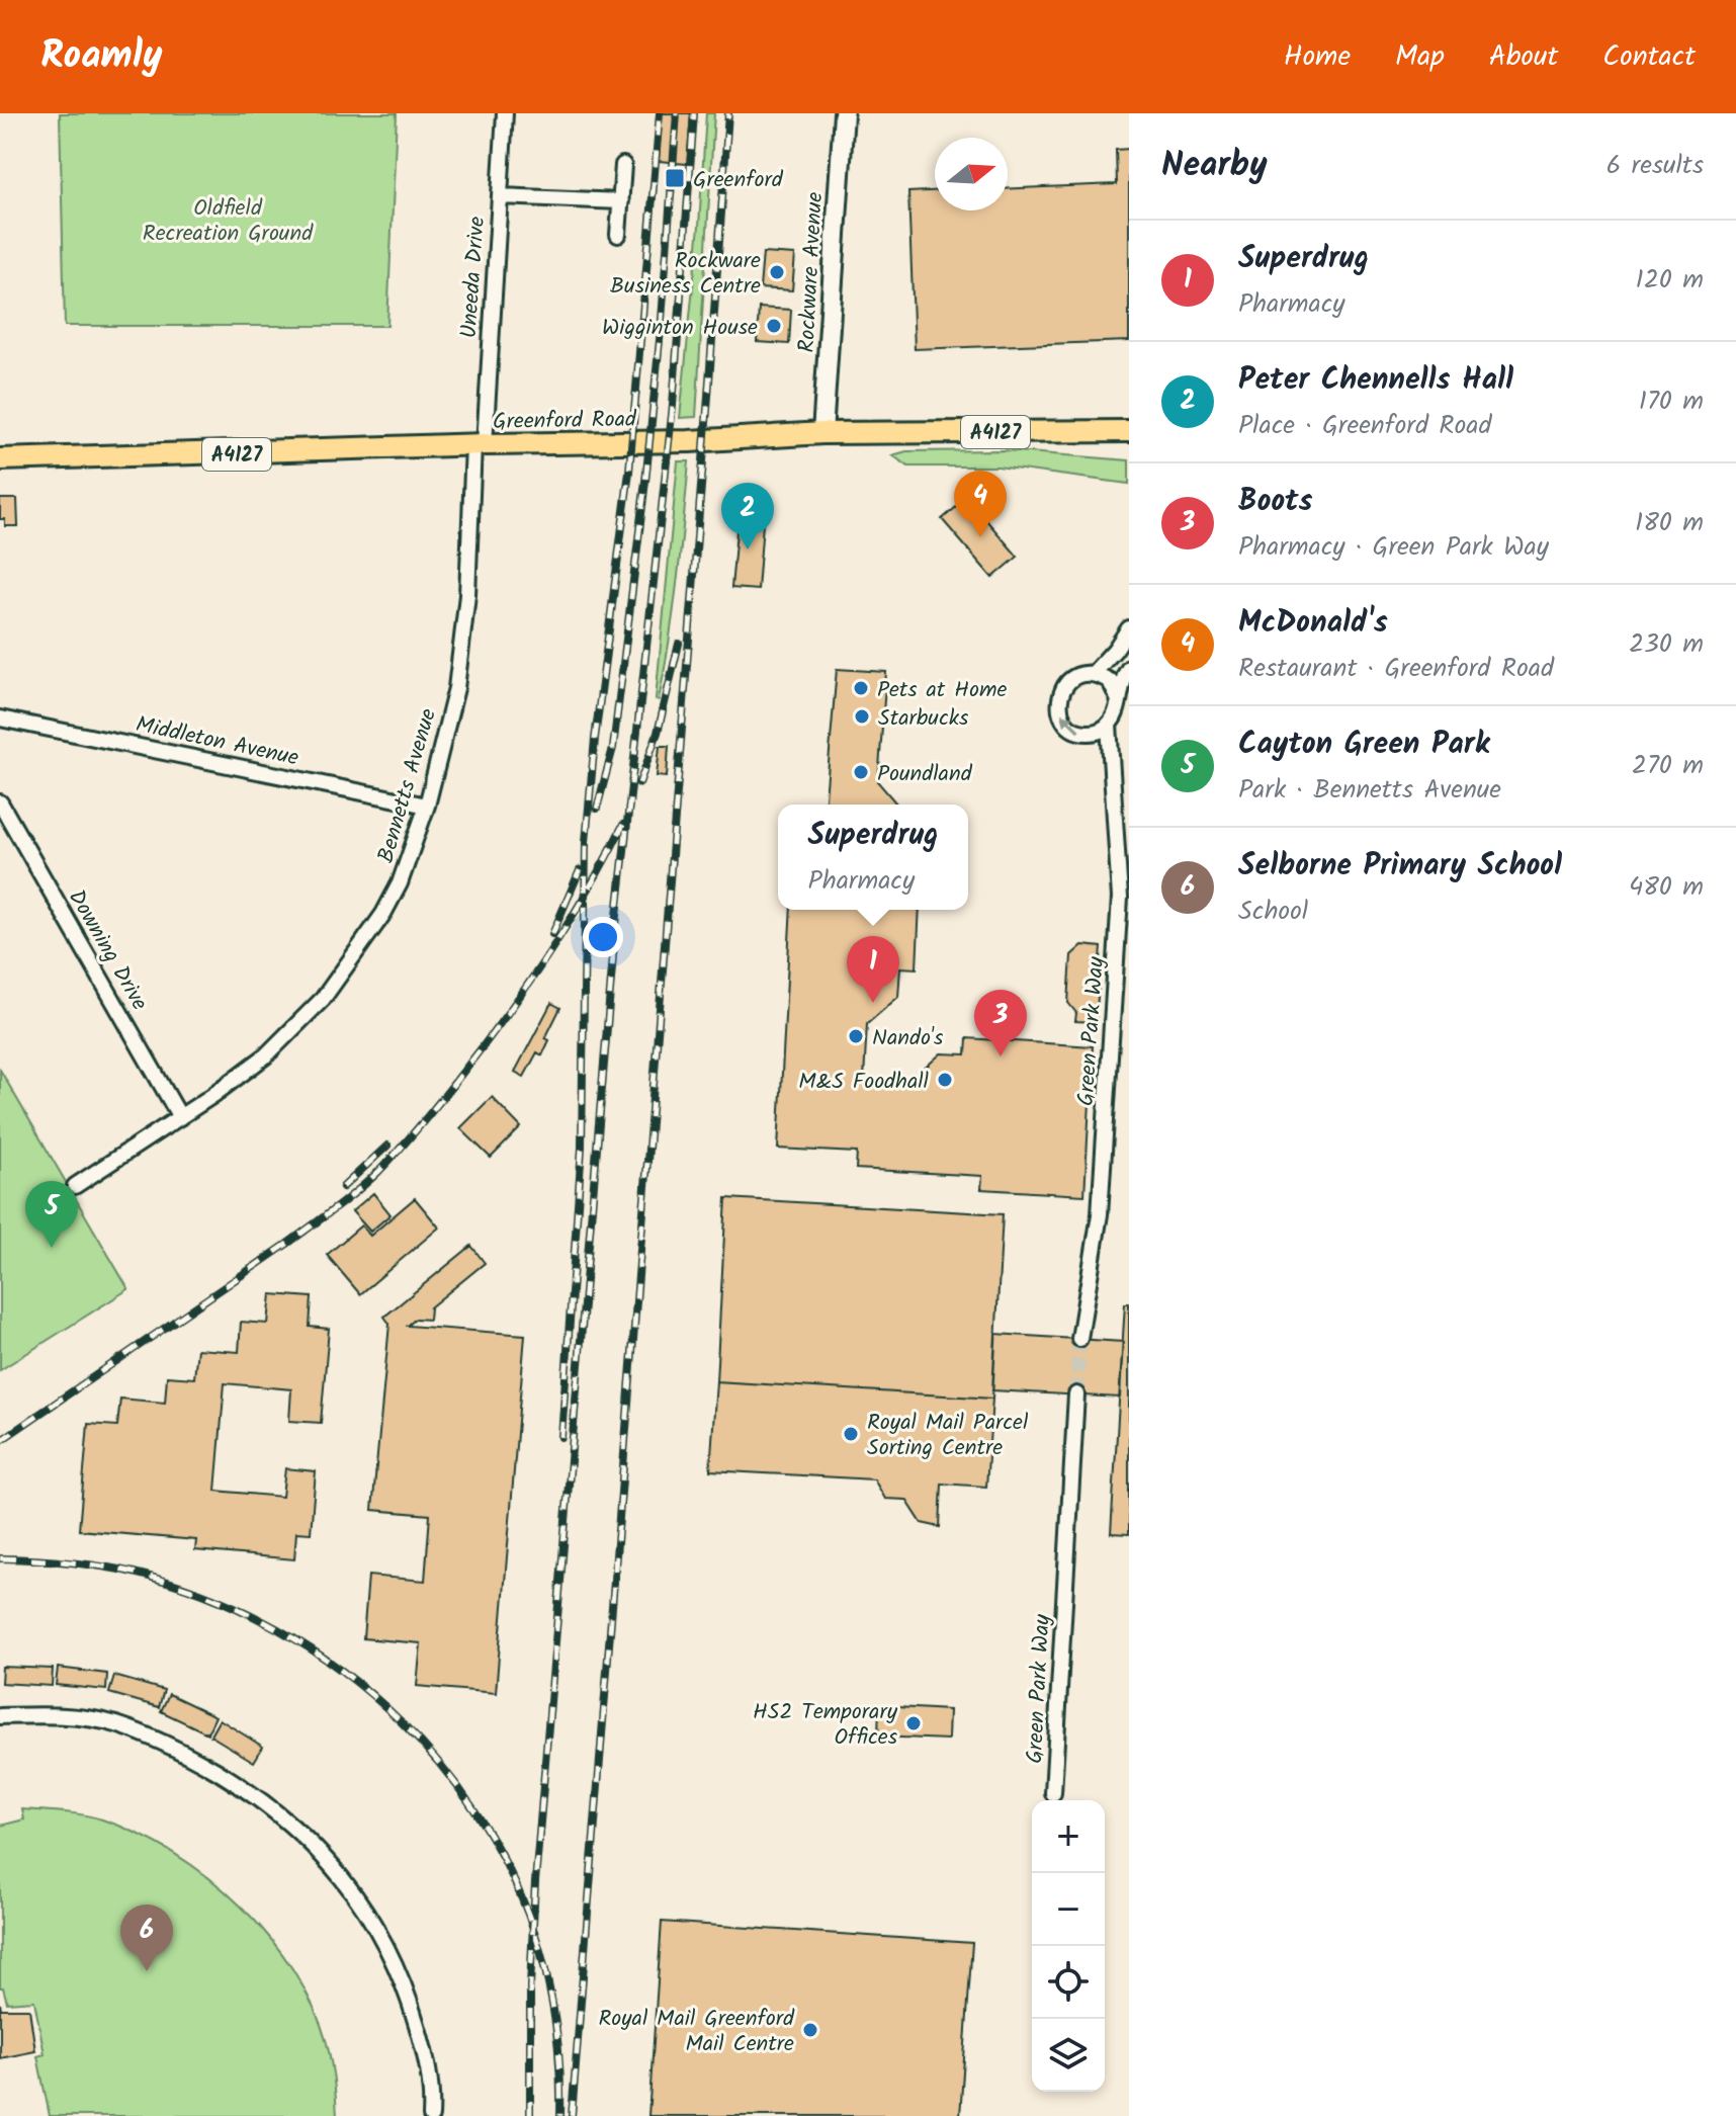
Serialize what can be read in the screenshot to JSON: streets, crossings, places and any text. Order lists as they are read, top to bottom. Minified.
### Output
{"streets":{"main road":["Greenford Road","A4127"],"street":["Rockware Avenue","Uneeda Drive","Middleton Avenue","Bennetts Avenue","Downing Drive","Green Park Way"]},"crossings":[["Rockware Avenue","Greenford Road"],["Uneeda Drive","Greenford Road"],["Uneeda Drive","Bennetts Avenue"],["Greenford Road","Bennetts Avenue"],["Middleton Avenue","Bennetts Avenue"],["Bennetts Avenue","Downing Drive"]],"parks":["Oldfield Recreation Ground"],"places":{"transit":["Greenford"],"other":["Rockware Business Centre","Wigginton House","Pets at Home","Starbucks","Poundland","Nando's","M&S Foodhall","Royal Mail Parcel Sorting Centre","HS2 Temporary Offices","Royal Mail Greenford Mail Centre"]},"north":"right","page":{"header":"Roamly","nav":["Home","Map","About","Contact"],"heading":["Nearby","6 results"],"list":[{"mark":"1","name":"Superdrug","note":"Pharmacy","value":"120 m"},{"mark":"2","name":"Peter Chennells Hall","note":"Place · Greenford Road","value":"170 m"},{"mark":"3","name":"Boots","note":"Pharmacy · Green Park Way","value":"180 m"},{"mark":"4","name":"McDonald's","note":"Restaurant · Greenford Road","value":"230 m"},{"mark":"5","name":"Cayton Green Park","note":"Park · Bennetts Avenue","value":"270 m"},{"mark":"6","name":"Selborne Primary School","note":"School","value":"480 m"}],"pins":["4","2","1","3","5","6"],"popup":["Superdrug","Pharmacy"],"map_buttons":["+","−"]}}
